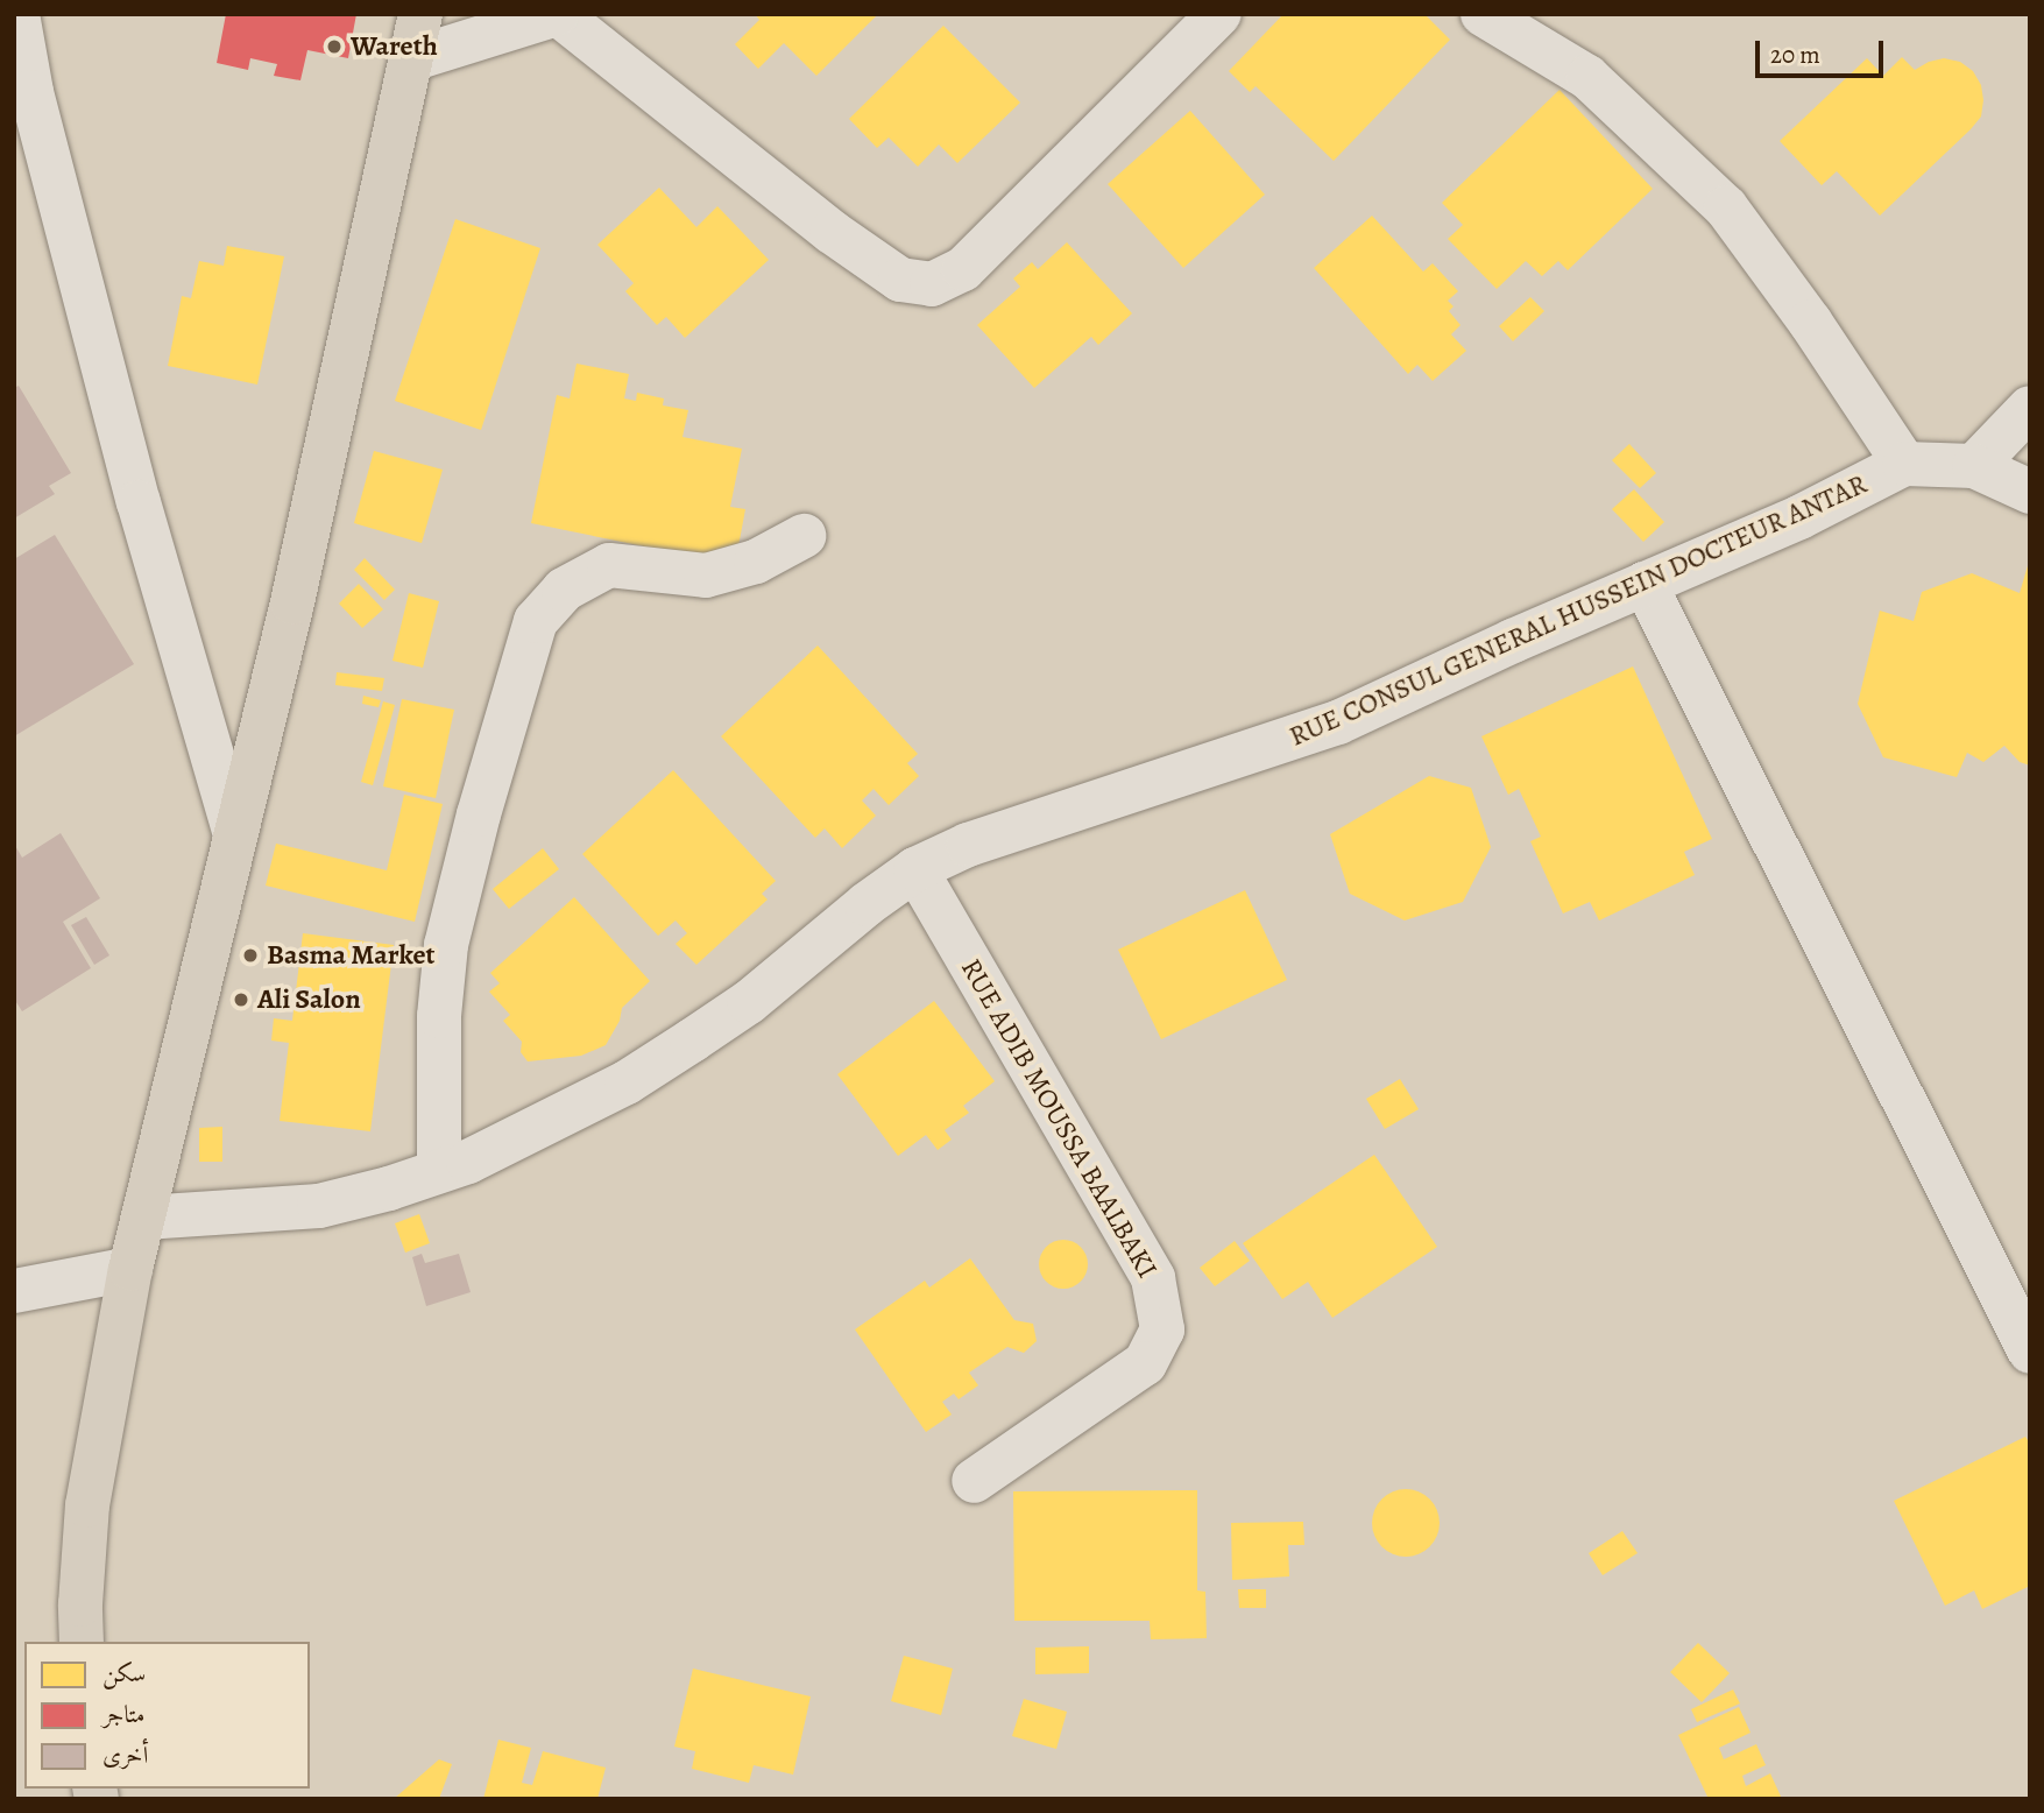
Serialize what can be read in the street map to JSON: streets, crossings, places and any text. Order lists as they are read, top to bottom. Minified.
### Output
{"streets":{"street":["RUE CONSUL GENERAL HUSSEIN DOCTEUR ANTAR","RUE ADIB MOUSSA BAALBAKI"]},"crossings":[["RUE CONSUL GENERAL HUSSEIN DOCTEUR ANTAR","RUE ADIB MOUSSA BAALBAKI"]],"places":["Wareth","Basma Market","Ali Salon"],"legend":["سكن","متاجر","أخرى"],"scale_bar":"20 m"}
